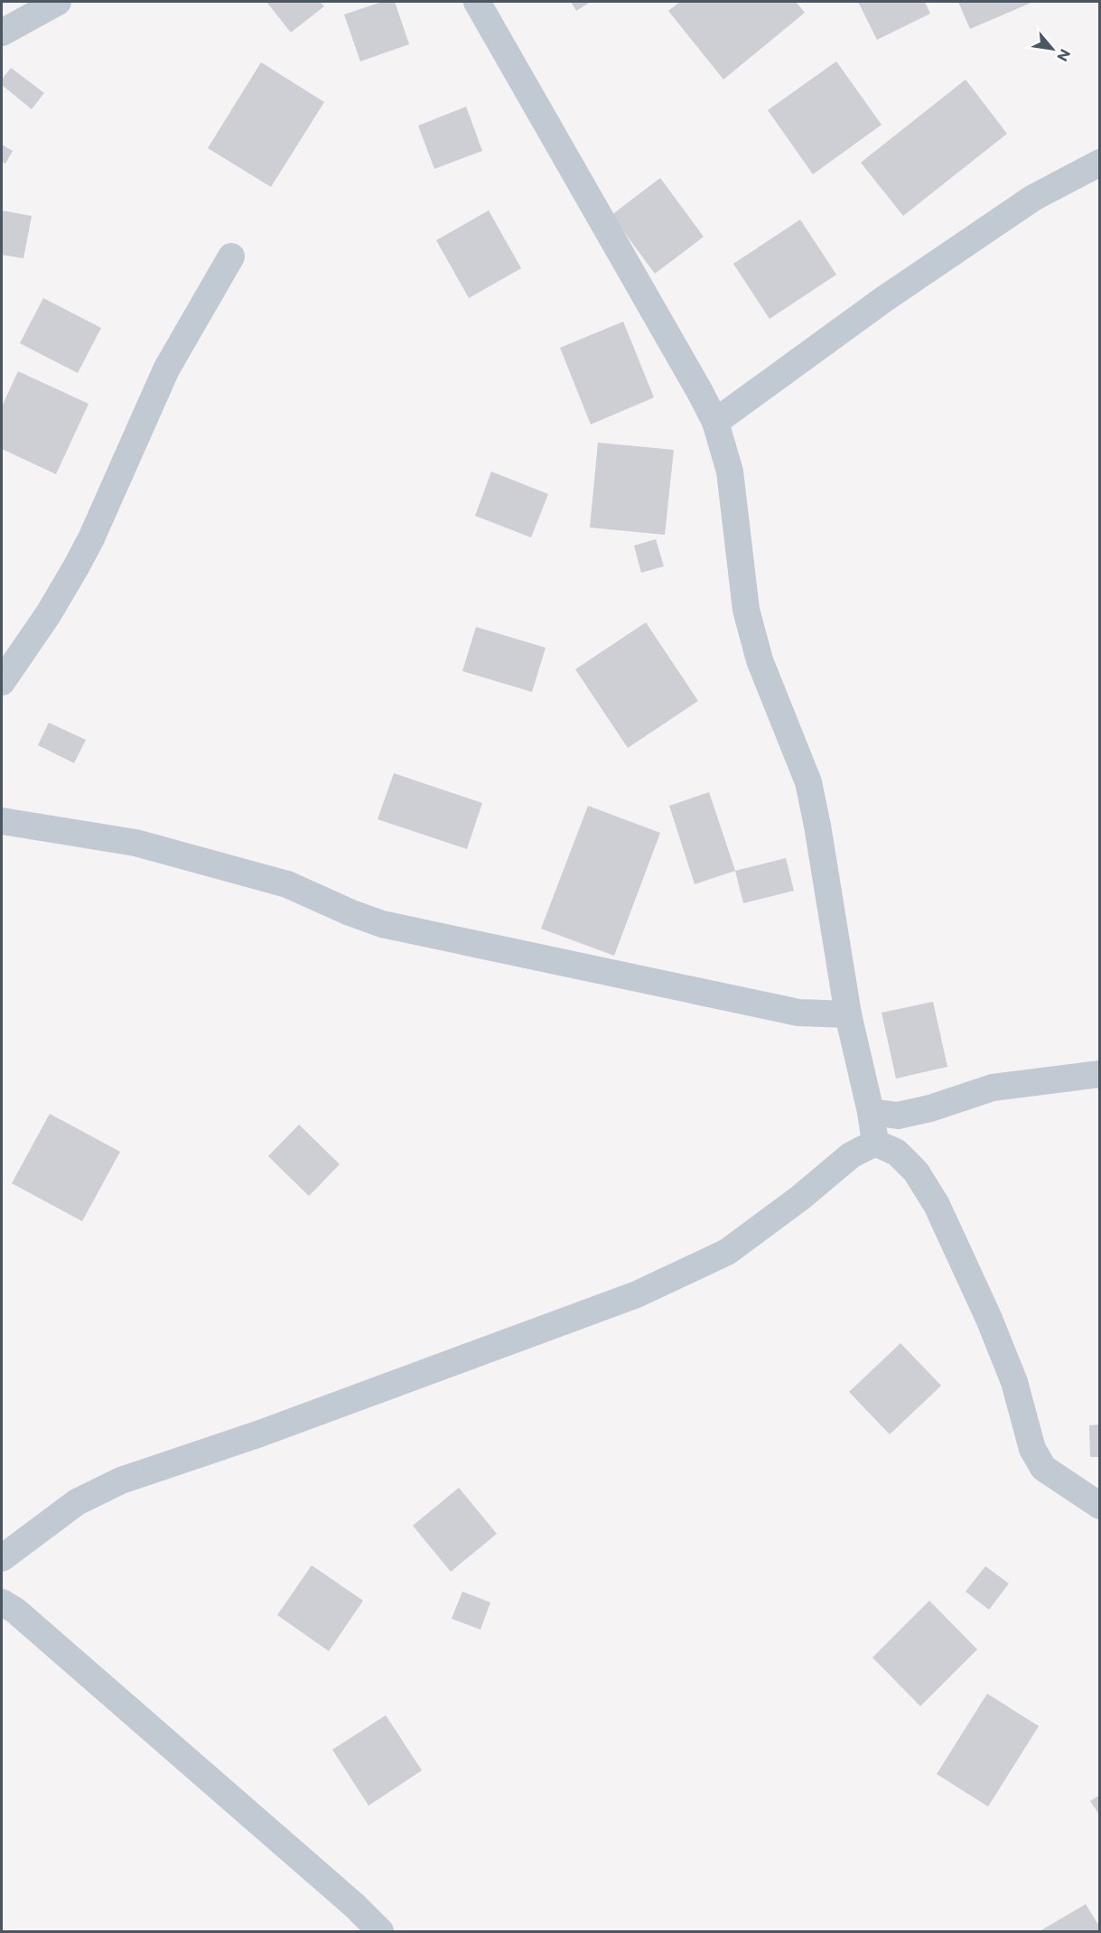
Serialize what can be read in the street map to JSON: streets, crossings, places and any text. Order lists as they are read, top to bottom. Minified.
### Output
{"north":"bottom right"}
